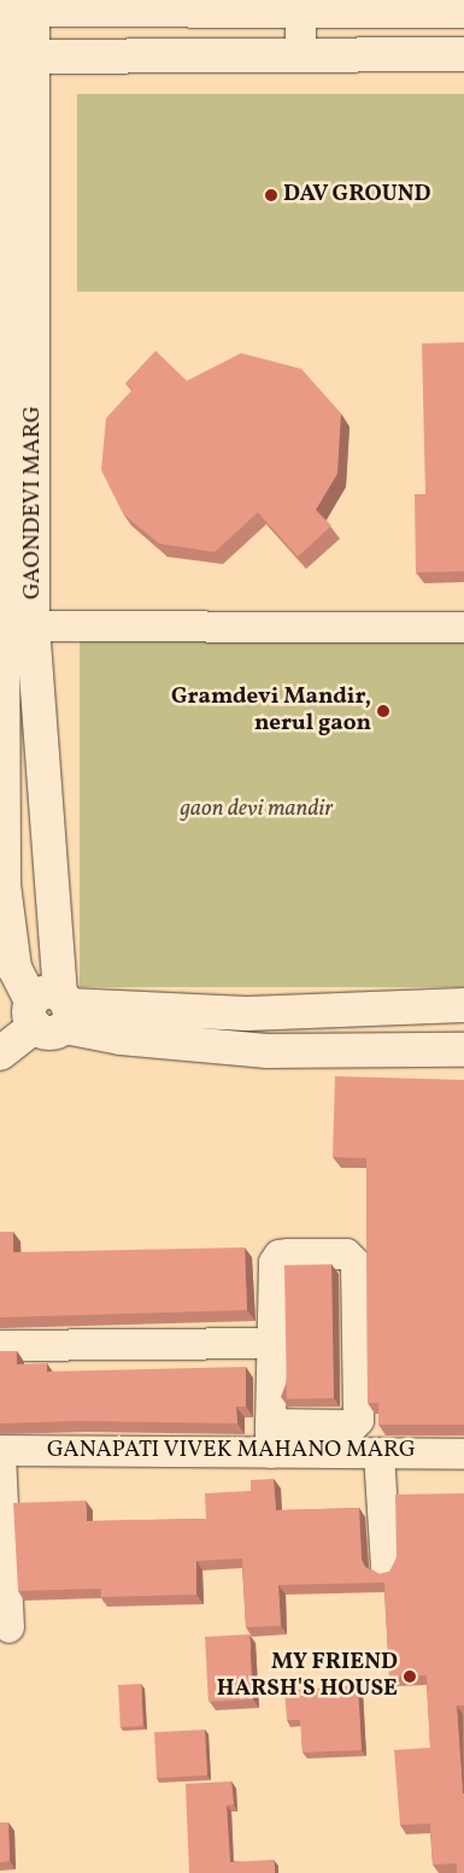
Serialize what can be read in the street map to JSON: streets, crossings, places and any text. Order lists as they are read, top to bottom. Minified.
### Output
{"streets":{"street":["GAONDEVI MARG","GANAPATI VIVEK MAHANO MARG"]},"parks":["gaon devi mandir"],"places":["DAV GROUND","Gramdevi Mandir, nerul gaon","MY FRIEND HARSH'S HOUSE"]}
